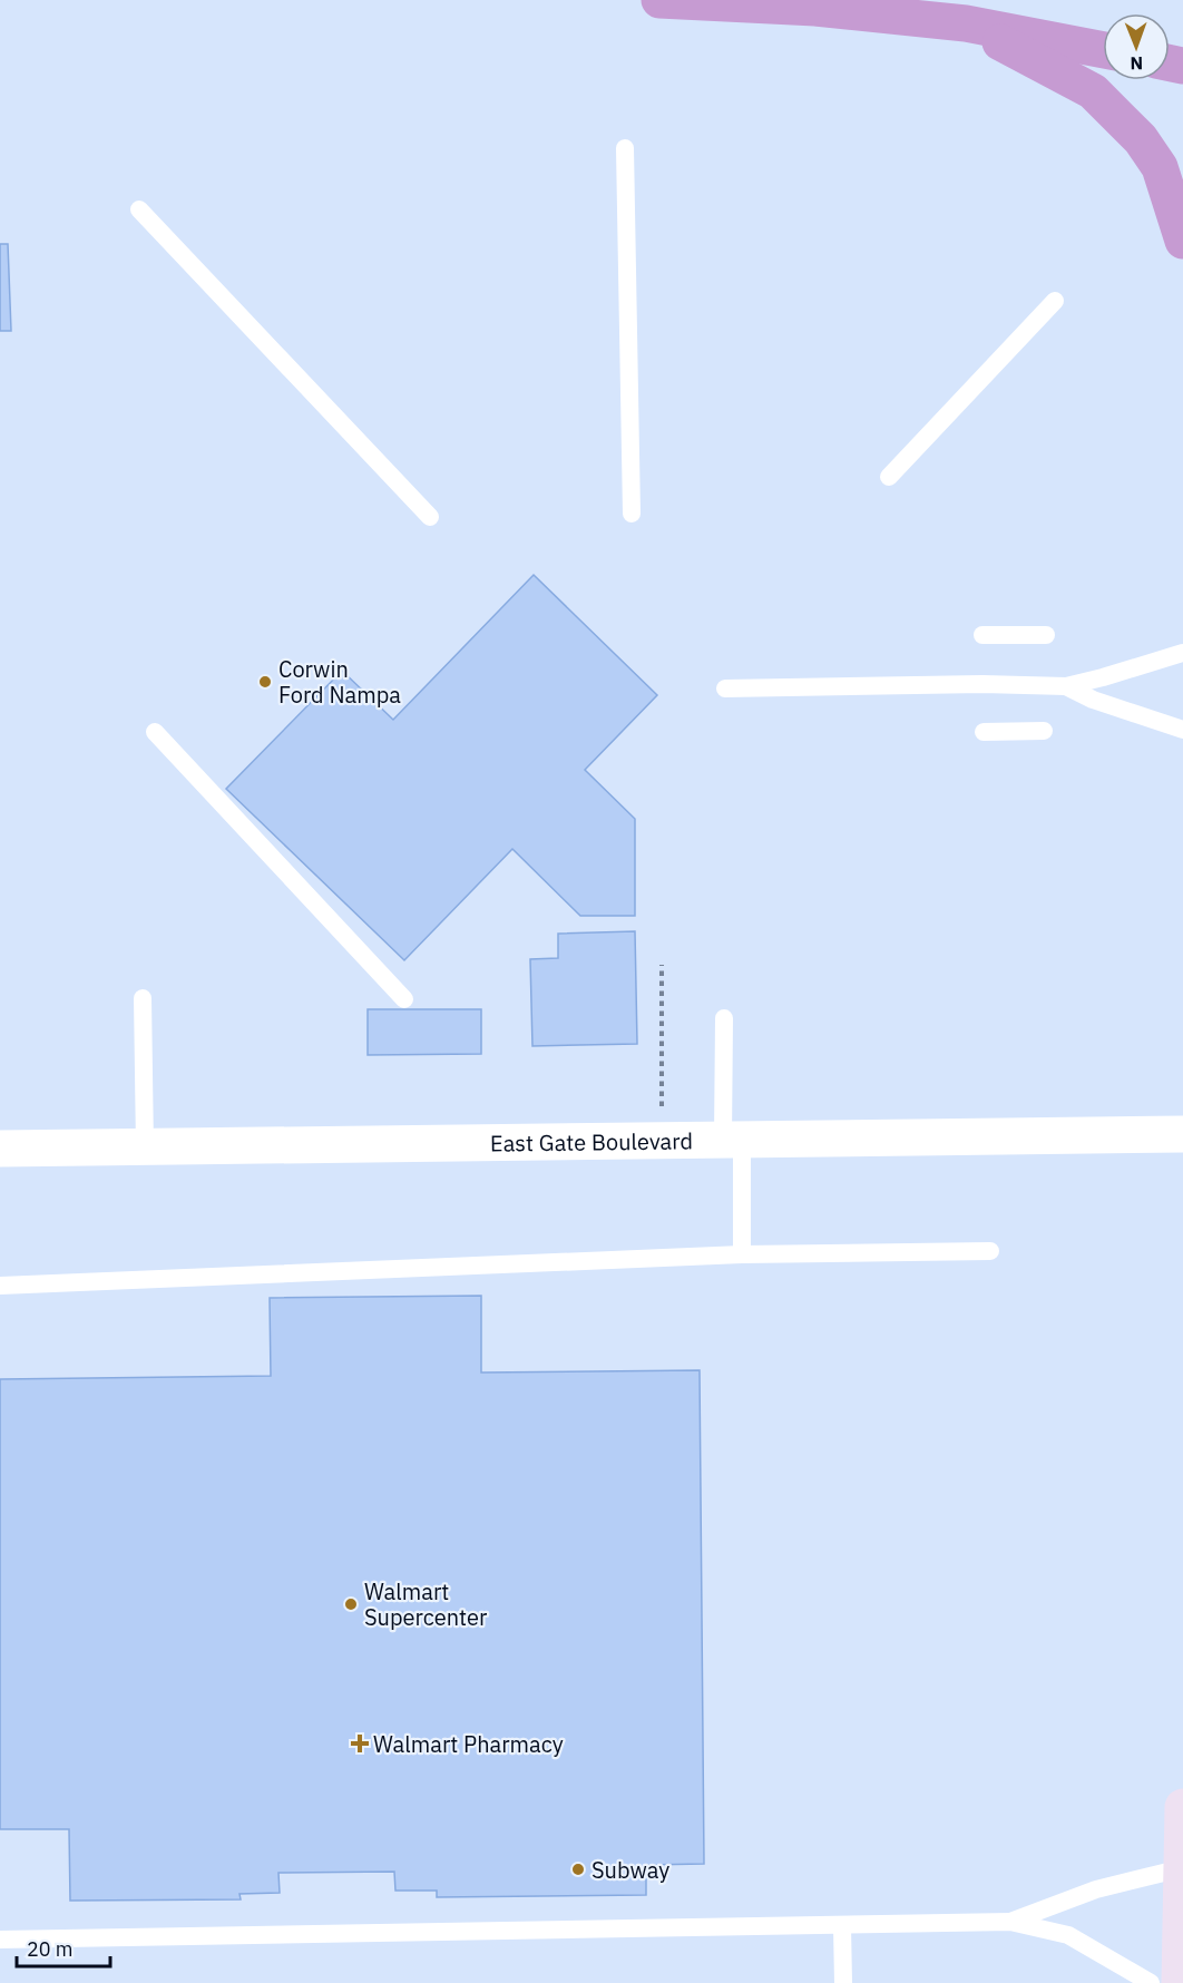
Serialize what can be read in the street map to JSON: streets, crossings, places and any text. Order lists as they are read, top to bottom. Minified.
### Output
{"streets":{"street":["East Gate Boulevard"]},"places":{"other":["Corwin Ford Nampa","Walmart Supercenter","Subway"],"health":["Walmart Pharmacy"]},"scale_bar":"20 m","north":"bottom"}
